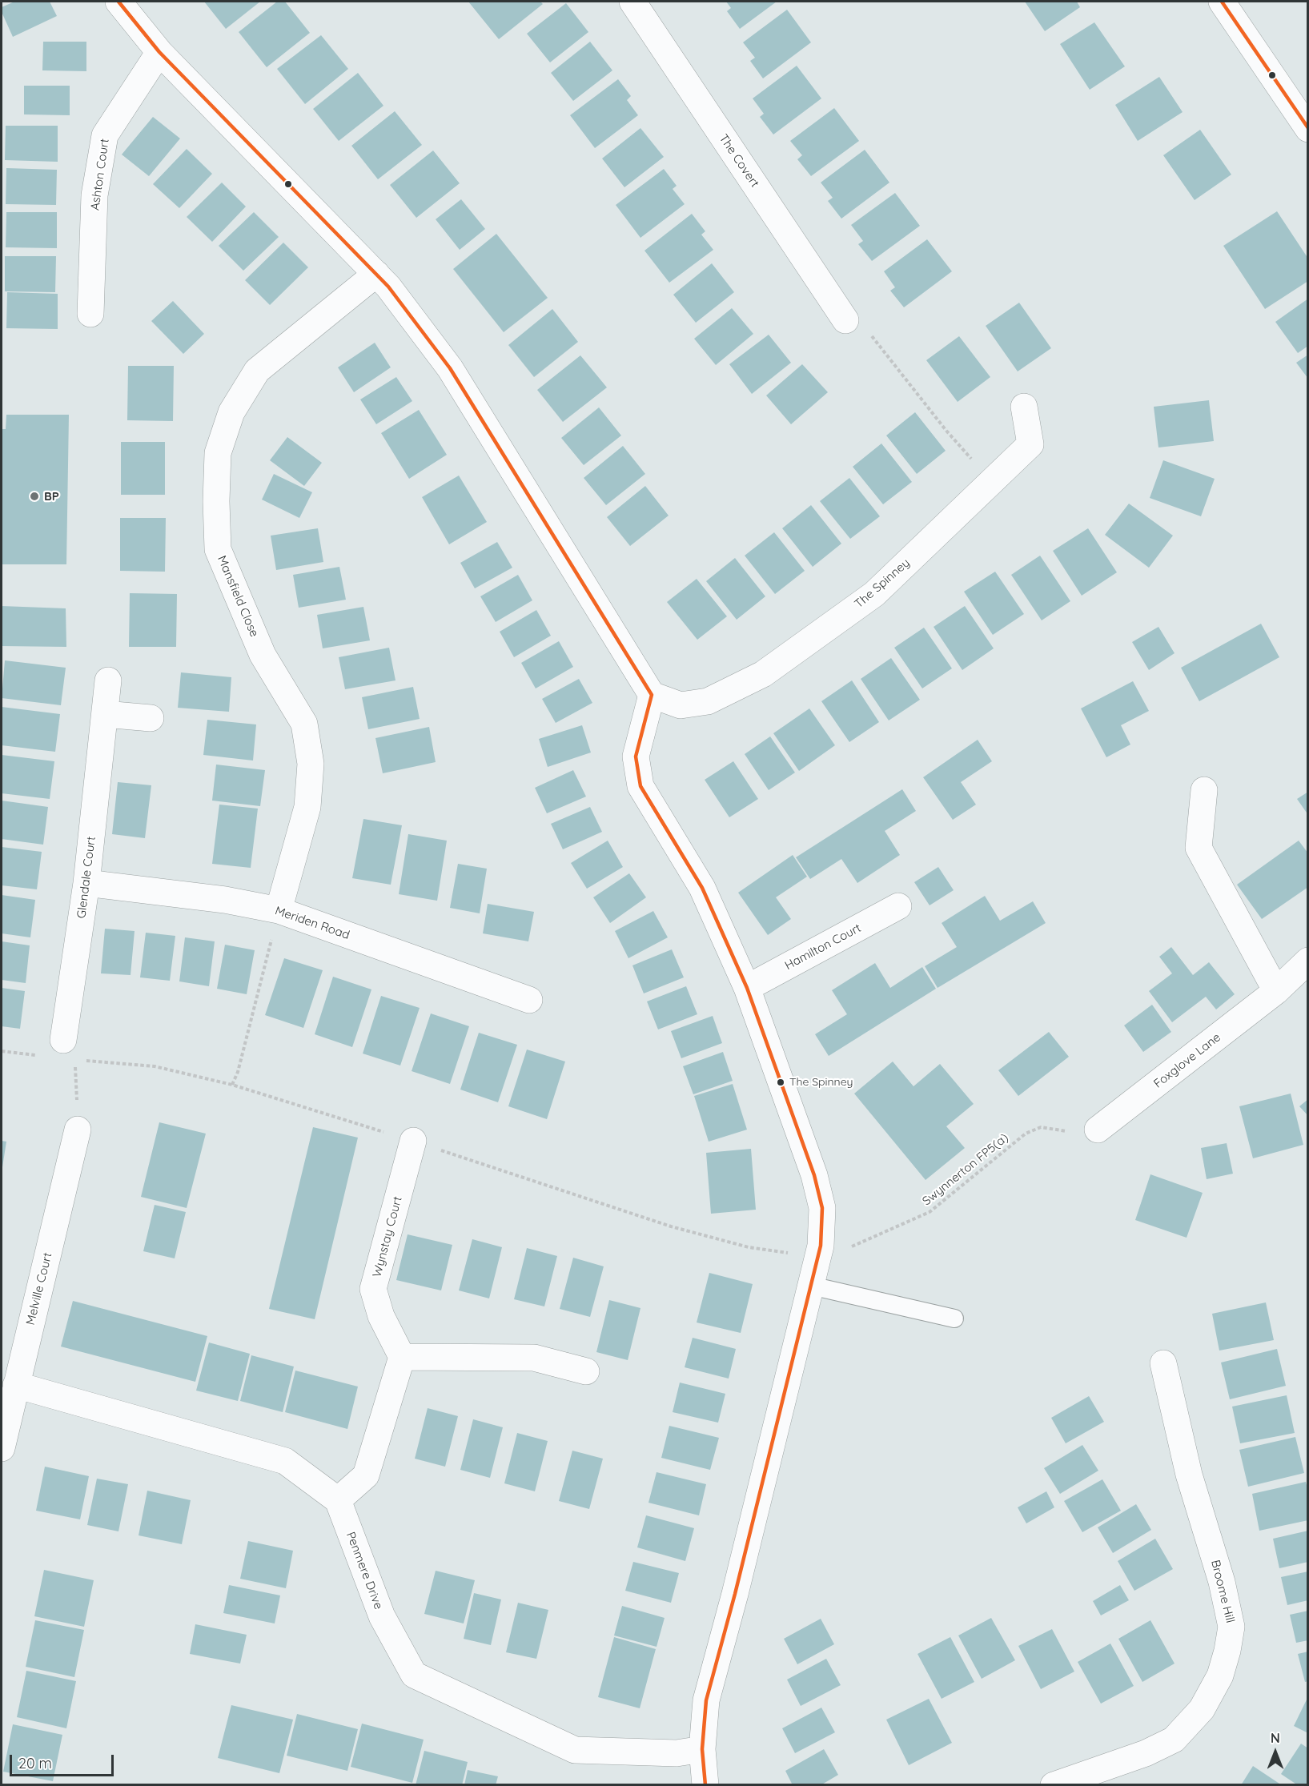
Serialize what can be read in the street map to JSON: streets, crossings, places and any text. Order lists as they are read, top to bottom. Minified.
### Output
{"streets":{"street":["The Covert","Ashton Court","The Spinney","Mansfield Close","Glendale Court","Meriden Road","Hamilton Court","Foxglove Lane","Wynstay Court","Melville Court","Penmere Drive","Broome Hill"],"path":["Swynnerton FP5(a)"]},"crossings":[["Mansfield Close","Meriden Road"],["Glendale Court","Meriden Road"],["Foxglove Lane","Swynnerton FP5(a)"]],"places":["BP","The Spinney"],"scale_bar":"20 m","north":"top"}
